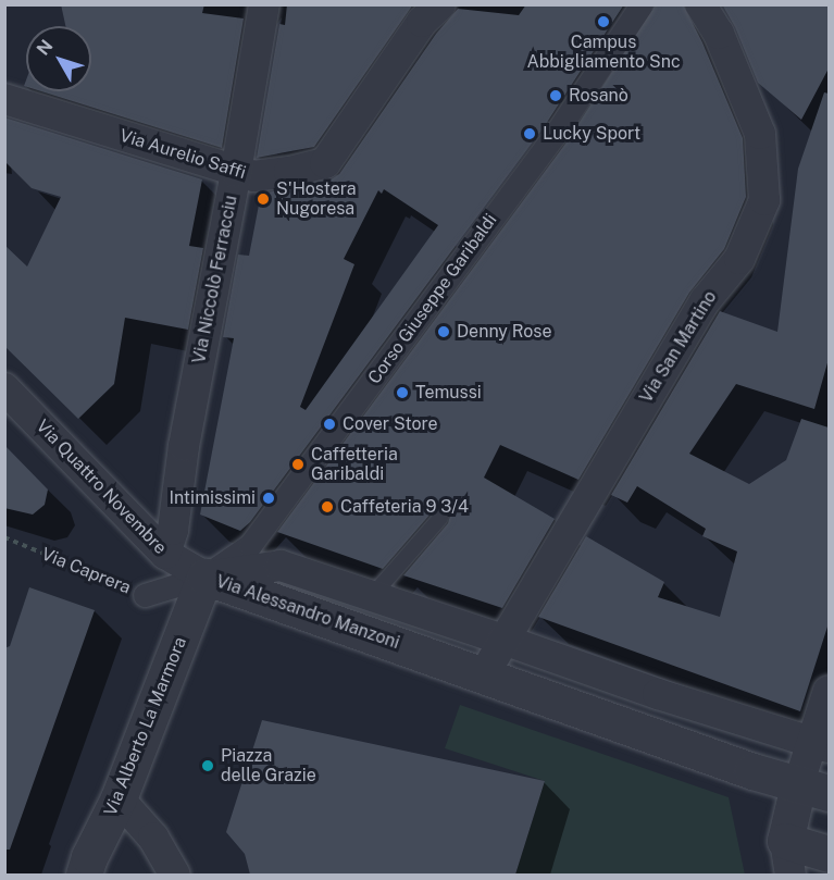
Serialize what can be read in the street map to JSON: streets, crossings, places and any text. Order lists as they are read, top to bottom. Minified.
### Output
{"streets":{"street":["Via Aurelio Saffi","Via Niccolò Ferracciu","Corso Giuseppe Garibaldi","Via San Martino","Via Quattro Novembre","Via Caprera","Via Alessandro Manzoni","Via Alberto La Marmora"]},"crossings":[["Via Aurelio Saffi","Via Niccolò Ferracciu"],["Via Niccolò Ferracciu","Via Quattro Novembre"],["Corso Giuseppe Garibaldi","Via Quattro Novembre"],["Corso Giuseppe Garibaldi","Via Caprera"],["Corso Giuseppe Garibaldi","Via Alessandro Manzoni"],["Corso Giuseppe Garibaldi","Via Alberto La Marmora"],["Via San Martino","Via Alessandro Manzoni"],["Via Quattro Novembre","Via Caprera"],["Via Quattro Novembre","Via Alessandro Manzoni"],["Via Quattro Novembre","Via Alberto La Marmora"],["Via Caprera","Via Alessandro Manzoni"],["Via Caprera","Via Alberto La Marmora"],["Via Alessandro Manzoni","Via Alberto La Marmora"]],"places":["Campus Abbigliamento Snc","Rosanò","Lucky Sport","S'Hostera Nugoresa","Denny Rose","Temussi","Cover Store","Caffetteria Garibaldi","Intimissimi","Caffeteria 9 3/4","Piazza delle Grazie"],"north":"top left"}
